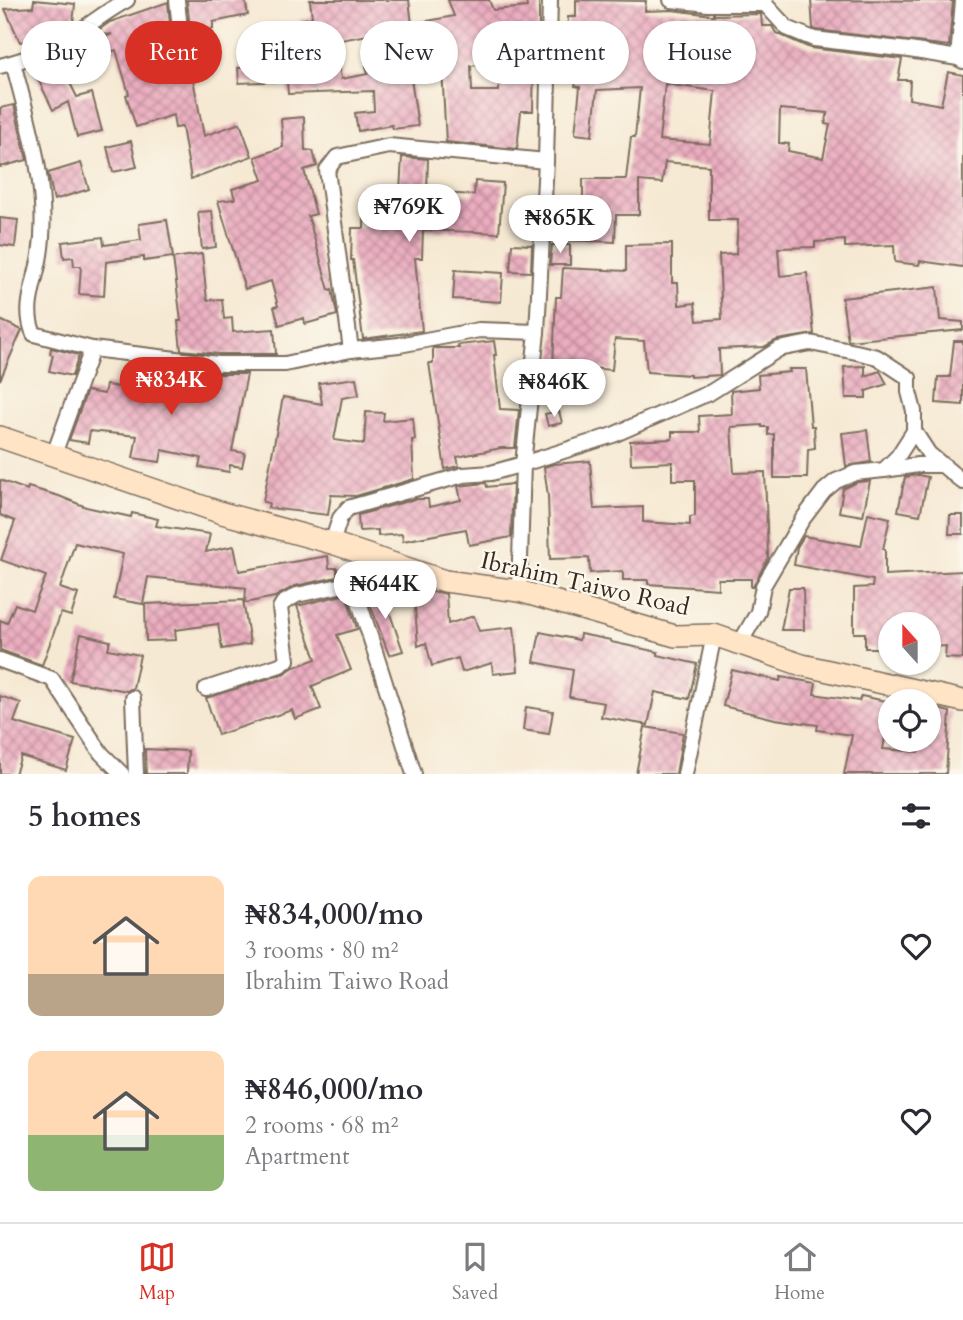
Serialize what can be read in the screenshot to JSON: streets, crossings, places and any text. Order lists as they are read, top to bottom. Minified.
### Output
{"streets":{"main road":["Ibrahim Taiwo Road"]},"north":"top","page":{"chip":["Buy","Rent","Filters","New","Apartment","House"],"price":["₦769K","₦865K","₦834K","₦846K","₦644K"],"heading":"5 homes","list":[{"name":"₦834,000/mo","note":"3 rooms · 80 m² · Ibrahim Taiwo Road"},{"name":"₦846,000/mo","note":"2 rooms · 68 m² · Apartment"}],"tabs":["Map","Saved","Home"]}}
